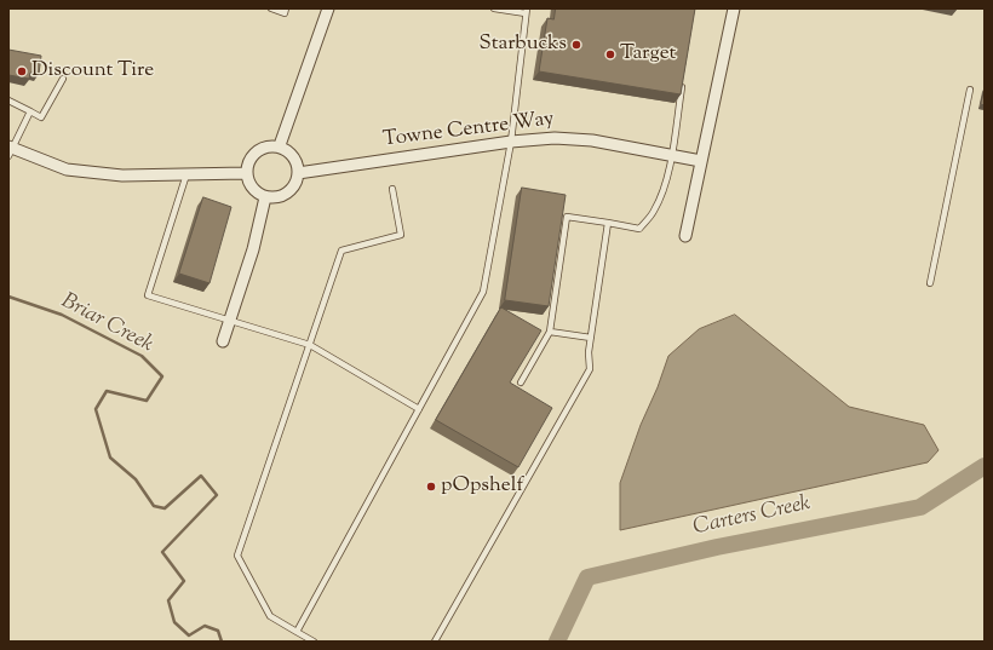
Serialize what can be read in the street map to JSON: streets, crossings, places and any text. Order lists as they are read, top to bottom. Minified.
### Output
{"streets":{"street":["Towne Centre Way"]},"water":["Briar Creek","Carters Creek"],"places":["Starbucks","Target","Discount Tire","pOpshelf"]}
